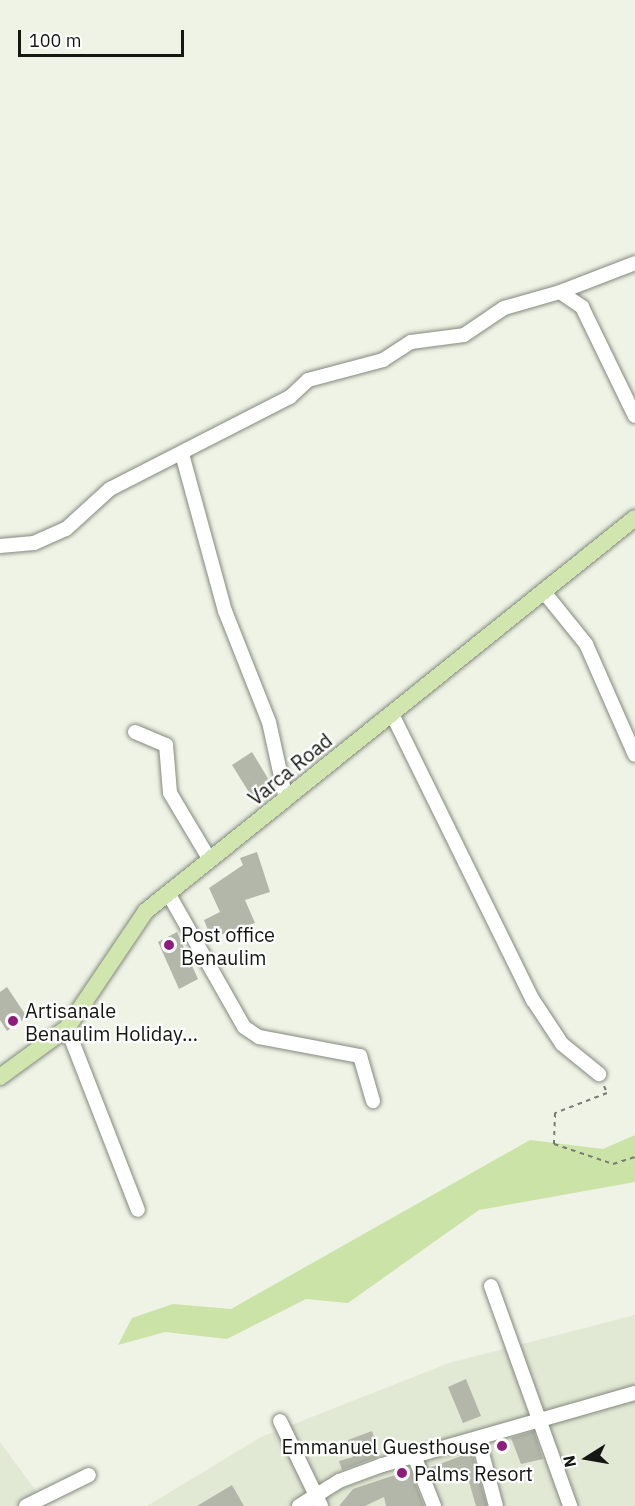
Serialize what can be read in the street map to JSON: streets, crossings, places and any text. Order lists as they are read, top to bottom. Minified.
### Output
{"streets":{"main road":["Varca Road"]},"places":["Post office Benaulim","Artisanale Benaulim Holiday…","Emmanuel Guesthouse","Palms Resort"],"scale_bar":"100 m","north":"left"}
